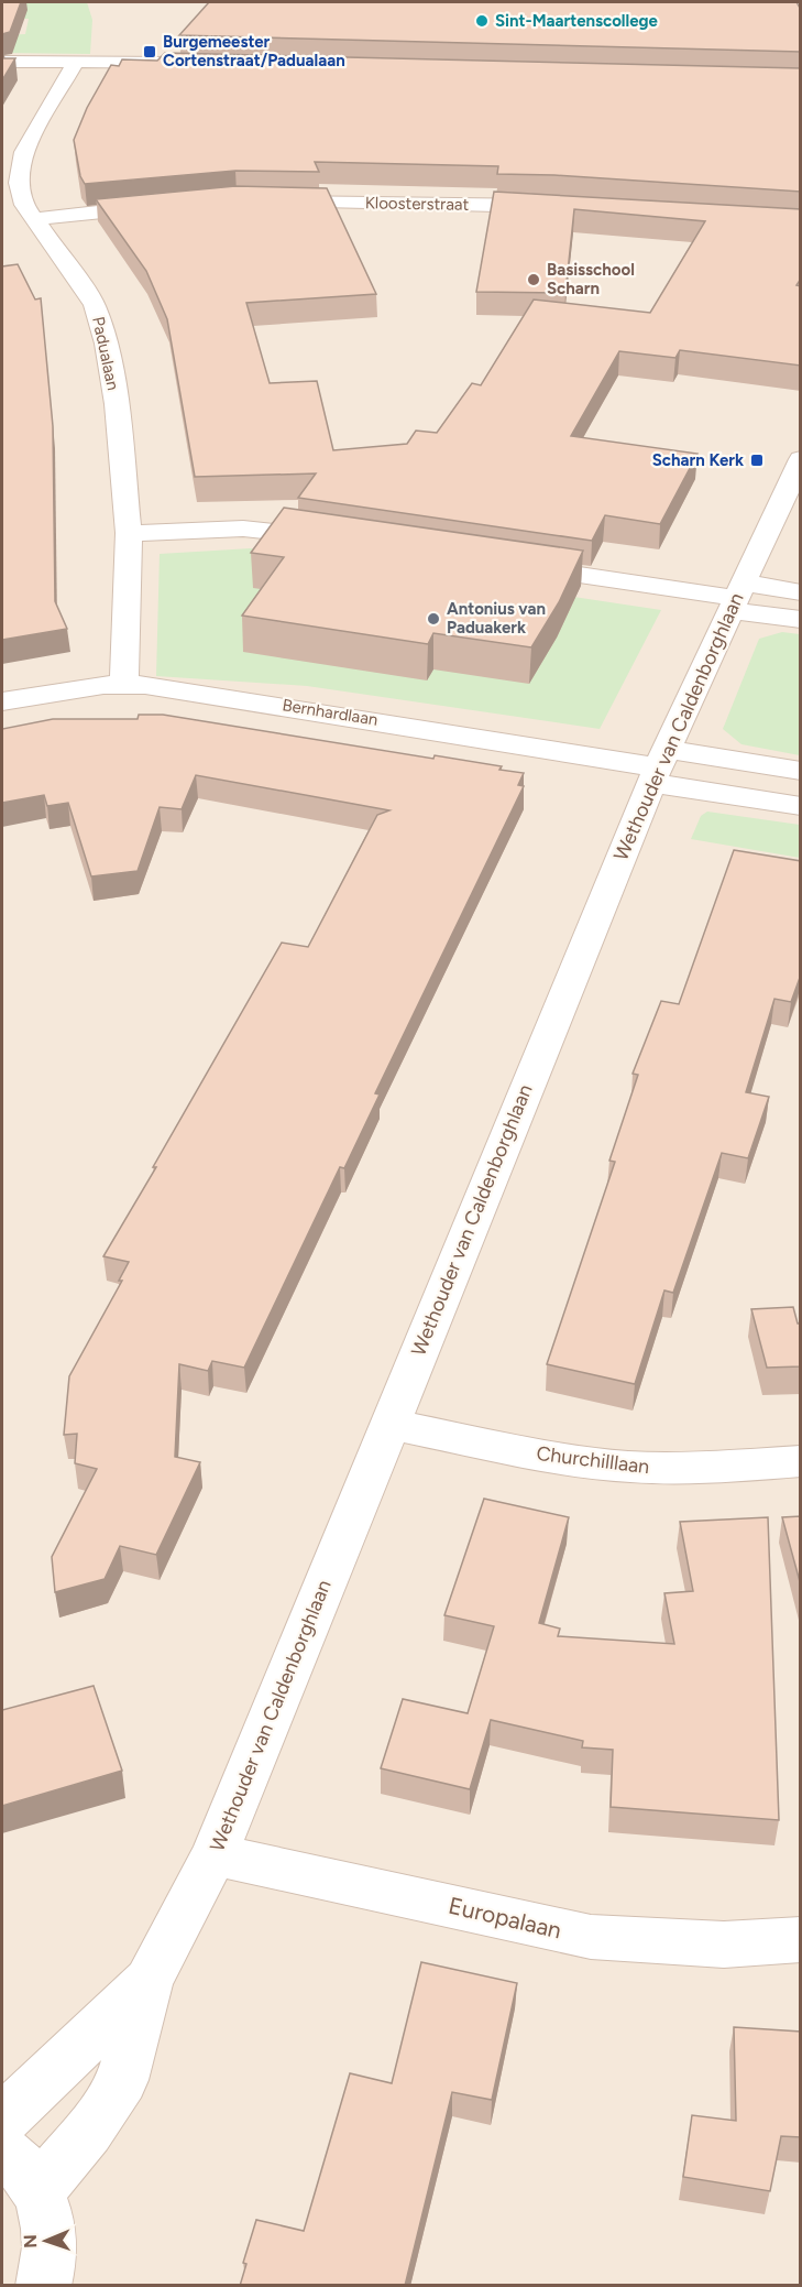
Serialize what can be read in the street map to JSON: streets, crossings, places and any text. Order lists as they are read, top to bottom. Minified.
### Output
{"streets":{"street":["Kloosterstraat","Padualaan","Bernhardlaan","Wethouder van Caldenborghlaan","Churchilllaan","Europalaan"]},"crossings":[["Padualaan","Bernhardlaan"],["Bernhardlaan","Wethouder van Caldenborghlaan"],["Wethouder van Caldenborghlaan","Churchilllaan"],["Wethouder van Caldenborghlaan","Europalaan"]],"places":{"other":["Sint-Maartenscollege","Basisschool Scharn","Antonius van Paduakerk"],"transit":["Burgemeester Cortenstraat/Padualaan","Scharn Kerk"]},"north":"left"}
